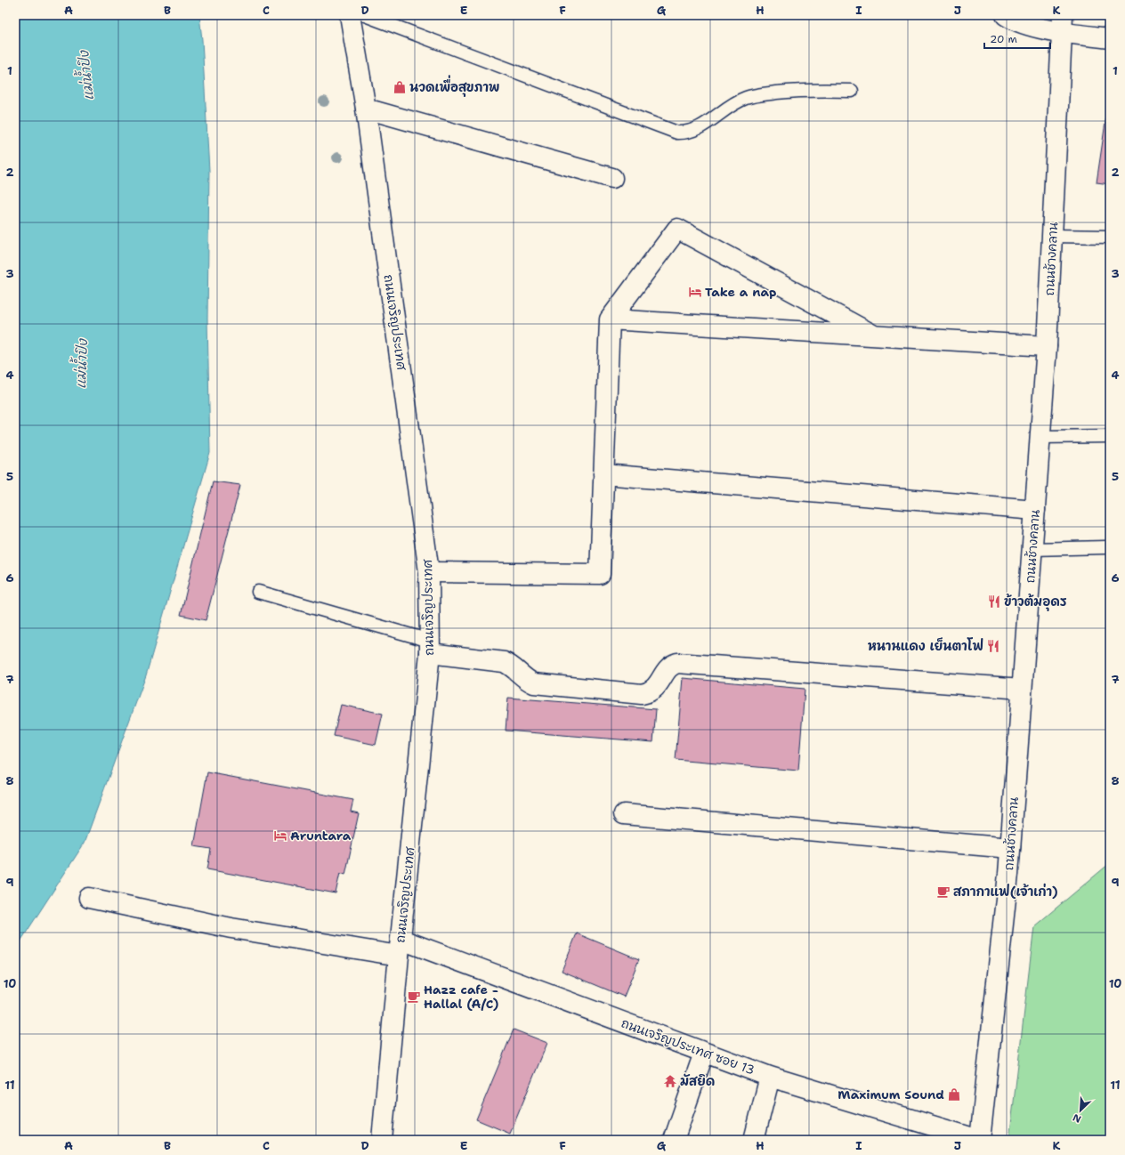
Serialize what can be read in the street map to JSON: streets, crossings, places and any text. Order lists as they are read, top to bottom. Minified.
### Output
{"streets":{"street":["ถนนช้างคลาน","ถนนเจริญประเทศ","ถนนเจริญประเทศ ซอย 13"]},"crossings":[["ถนนช้างคลาน","ถนนเจริญประเทศ ซอย 13"],["ถนนเจริญประเทศ","ถนนเจริญประเทศ ซอย 13"]],"water":["แม่น้ำปิง"],"places":{"shop":["นวดเพื่อสุขภาพ","Maximum Sound"],"hotel":["Take a nap","Aruntara"],"restaurant":["ข้าวต้มอุดร","หนานแดง เย็นตาโฟ"],"cafe":["สภากาแฟ(เจ้าเก่า)","Hazz cafe - Hallal (A/C)"],"temple":["มัสยิด"]},"scale_bar":"20 m","north":"bottom left","grid":{"columns":["A","B","C","D","E","F","G","H","I","J","K"],"rows":["1","2","3","4","5","6","7","8","9","10","11"]}}
